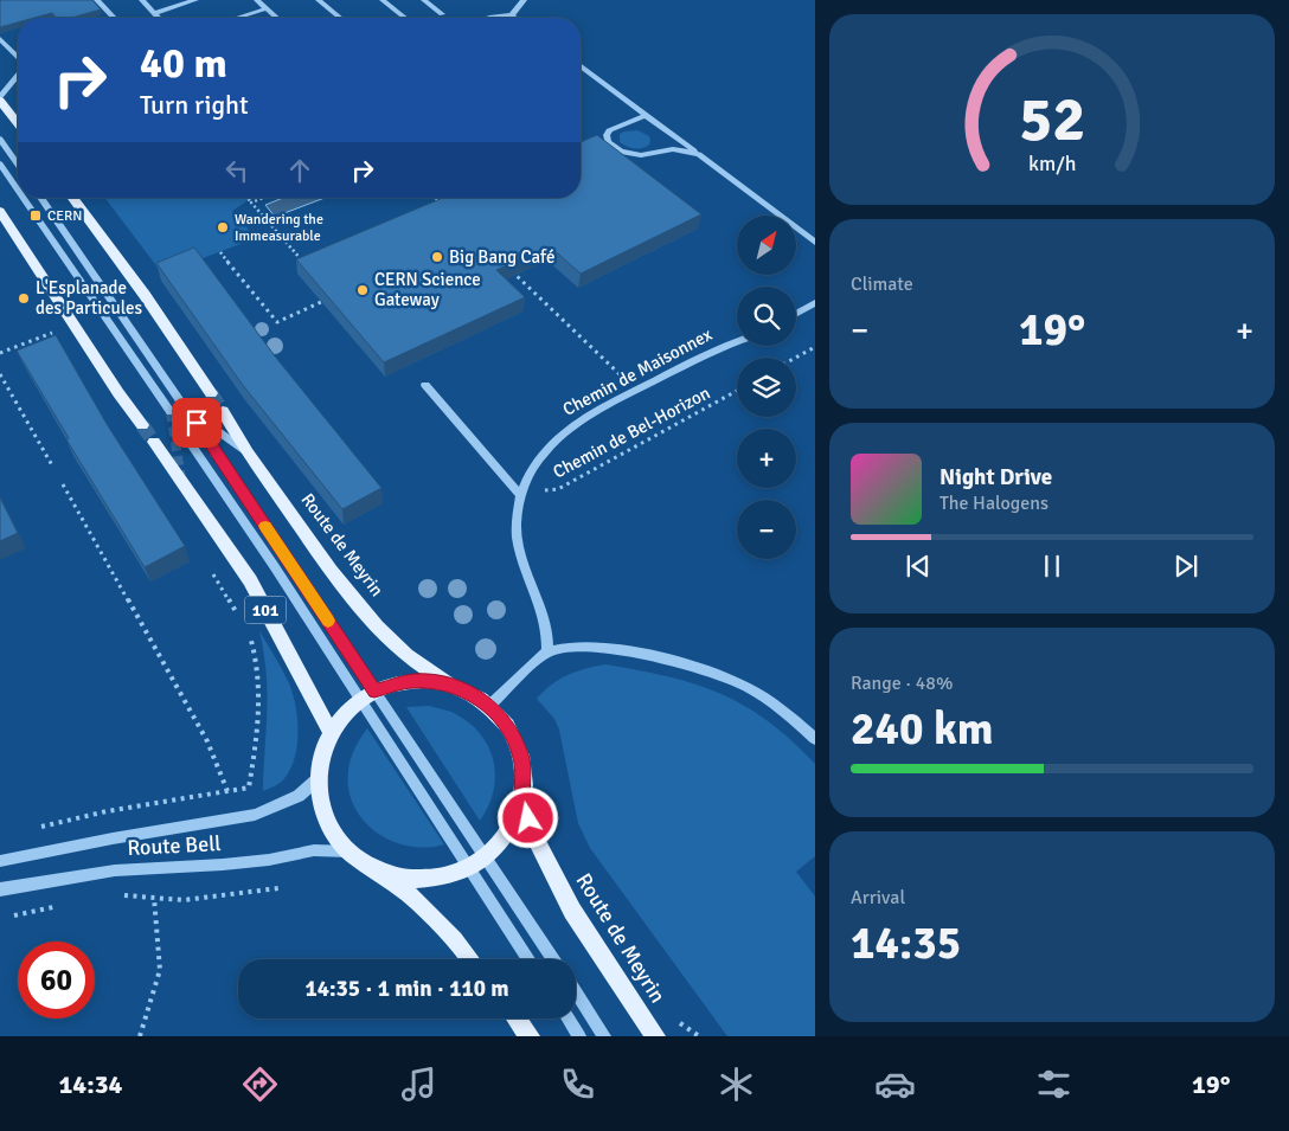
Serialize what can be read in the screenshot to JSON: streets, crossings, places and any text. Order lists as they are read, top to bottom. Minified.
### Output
{"streets":{"main road":["Route de Meyrin","101"],"street":["Chemin de Maisonnex","Route Bell"],"path":["Chemin de Bel-Horizon"]},"crossings":[["Chemin de Maisonnex","Chemin de Bel-Horizon"],["Route de Meyrin","101"],["Route de Meyrin","Route Bell"]],"places":{"transit":["CERN"],"other":["Wandering the Immeasurable","Big Bang Café","CERN Science Gateway","L'Esplanade des Particules"]},"north":"top right","page":{"turn":["40 m","Turn right"],"map_buttons":["+","−"],"tile":["Climate",["Range · 48%","240 km"],["Arrival","14:35"]],"heat":["−","19°","+"],"song":["Night Drive","The Halogens"],"limit":"60","trip":"14:35 · 1 min · 110 m","tabs":["14:34","19°"],"gauge":["52","km/h"]}}
